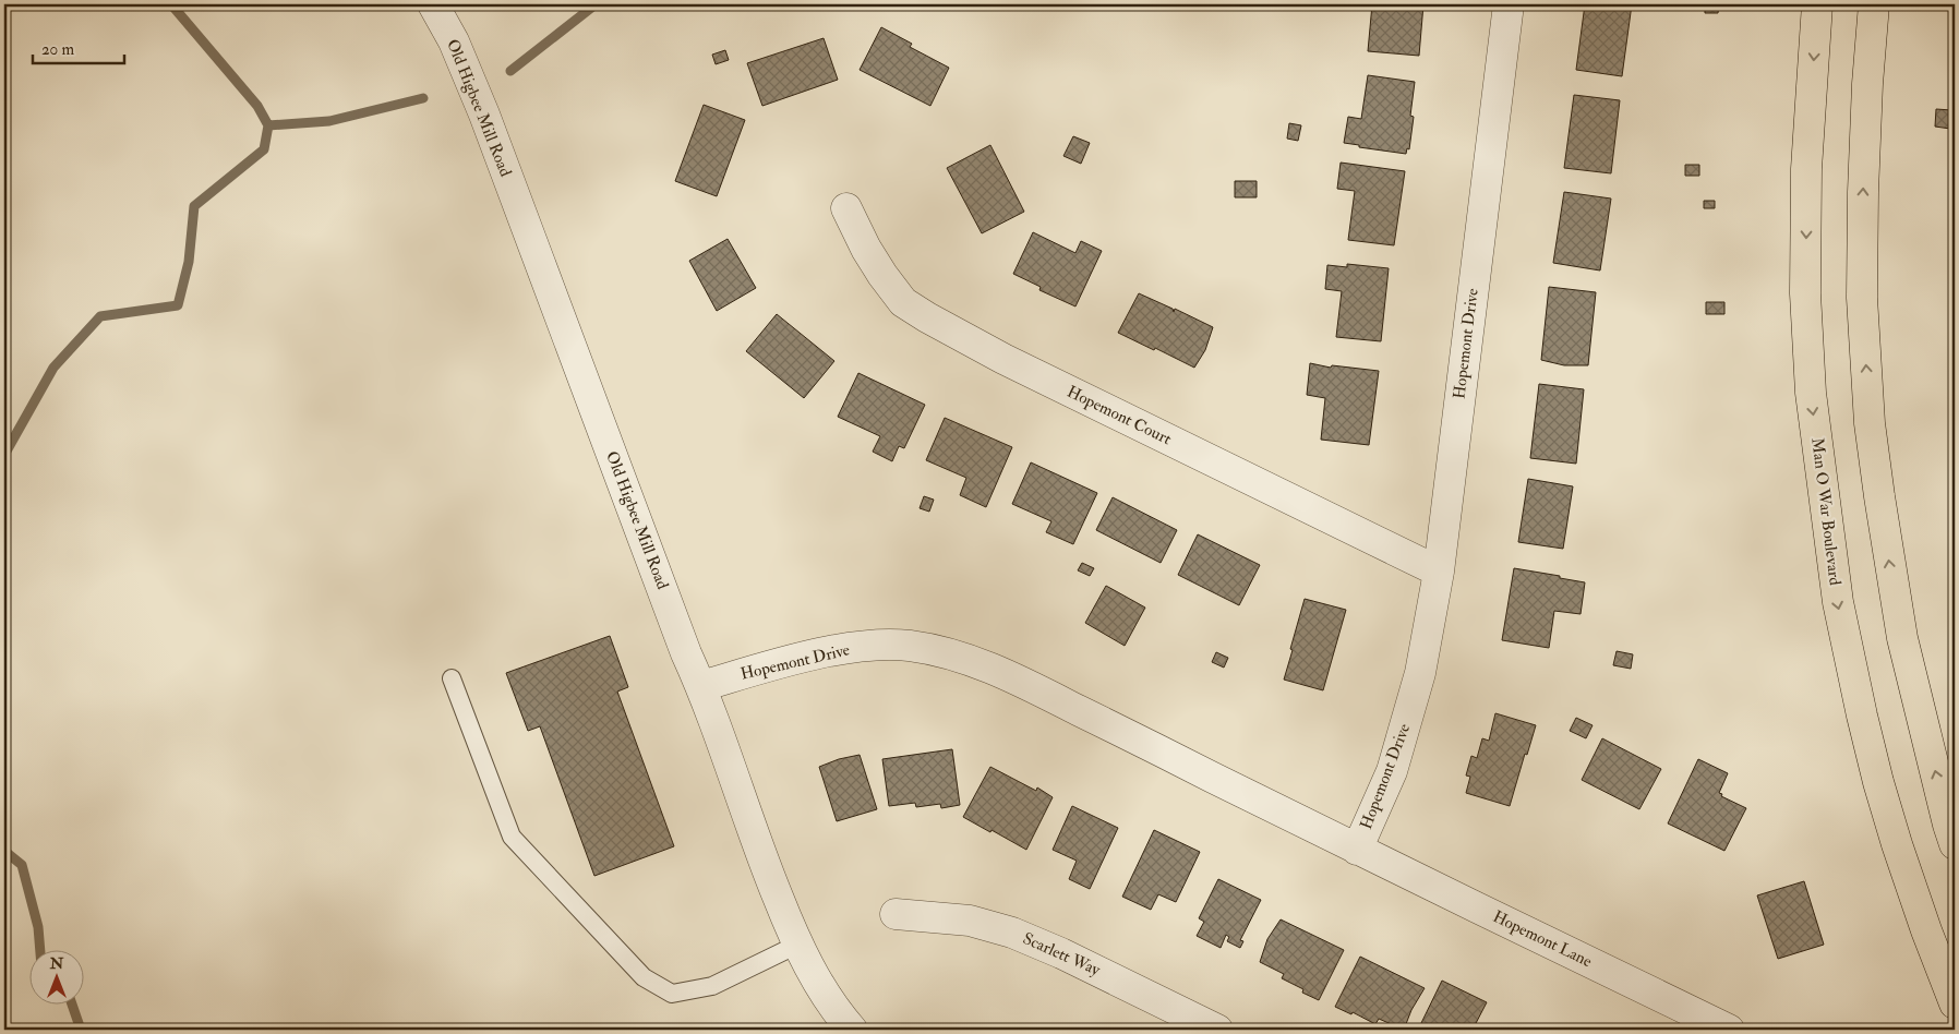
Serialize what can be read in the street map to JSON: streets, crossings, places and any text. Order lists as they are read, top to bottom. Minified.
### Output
{"streets":{"main road":["Man O War Boulevard"],"street":["Old Higbee Mill Road","Hopemont Drive","Hopemont Court","Hopemont Lane","Scarlett Way"]},"crossings":[["Old Higbee Mill Road","Hopemont Drive"],["Hopemont Drive","Hopemont Court"],["Hopemont Drive","Hopemont Lane"]],"scale_bar":"20 m","north":"top"}
